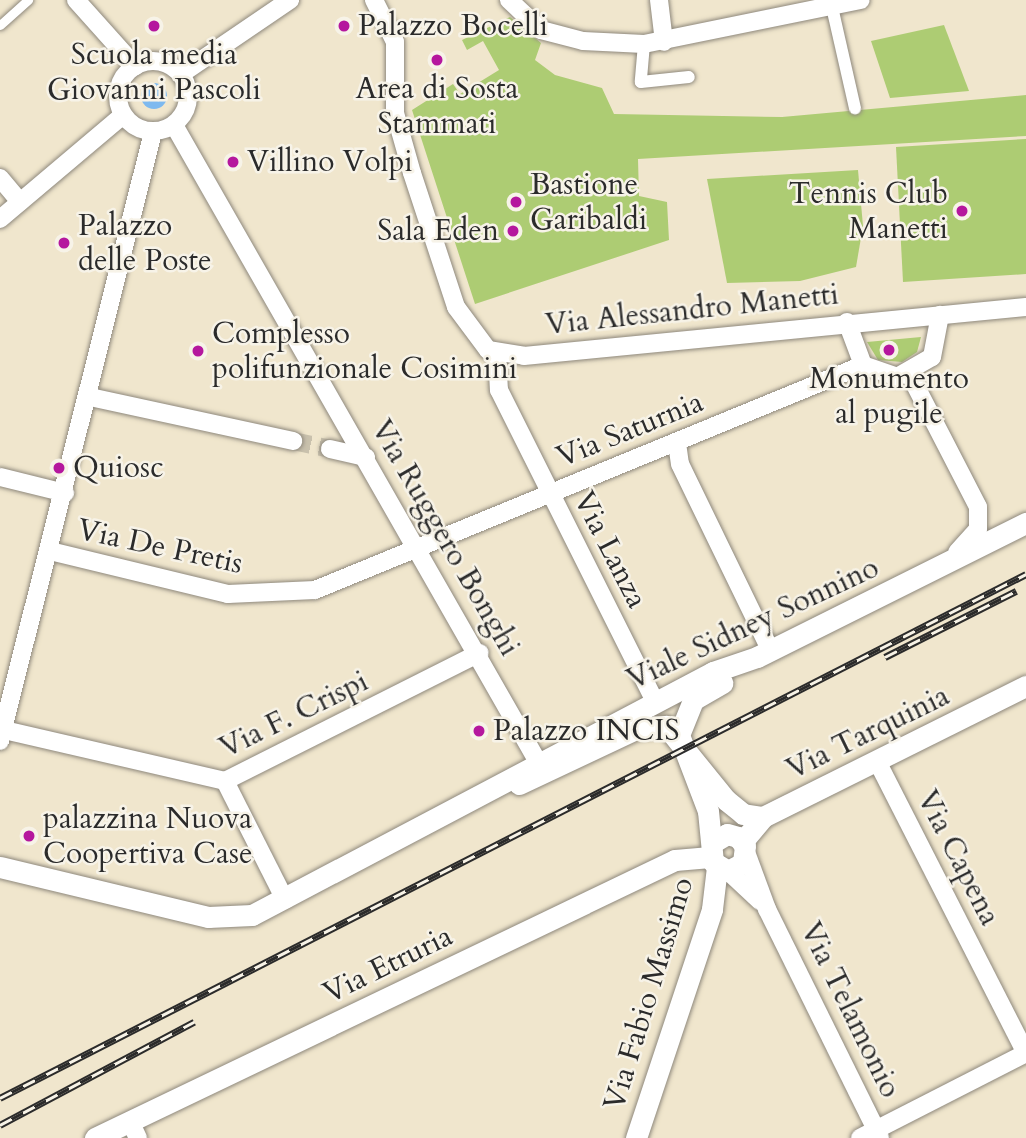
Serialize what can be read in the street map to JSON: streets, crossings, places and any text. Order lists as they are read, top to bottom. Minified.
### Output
{"streets":{"street":["Via Alessandro Manetti","Via Saturnia","Via Ruggero Bonghi","Via De Pretis","Via Lanza","Viale Sidney Sonnino","Via F. Crispi","Via Tarquinia","Via Capena","Via Etruria","Via Fabio Massimo","Via Telamonio"]},"crossings":[["Via Alessandro Manetti","Via Lanza"],["Via Saturnia","Via Ruggero Bonghi"],["Via Saturnia","Via De Pretis"],["Via Saturnia","Via Lanza"],["Via Ruggero Bonghi","Via De Pretis"],["Via Ruggero Bonghi","Viale Sidney Sonnino"],["Via Ruggero Bonghi","Via F. Crispi"],["Via Tarquinia","Via Capena"],["Via Tarquinia","Via Telamonio"],["Via Etruria","Via Fabio Massimo"],["Via Etruria","Via Telamonio"],["Via Fabio Massimo","Via Telamonio"]],"places":["Scuola media Giovanni Pascoli","Palazzo Bocelli","Area di Sosta Stammati","Villino Volpi","Bastione Garibaldi","Tennis Club Manetti","Sala Eden","Palazzo delle Poste","Monumento al pugile","Complesso polifunzionale Cosimini","Quiosc","Palazzo INCIS","palazzina Nuova Coopertiva Case"]}
